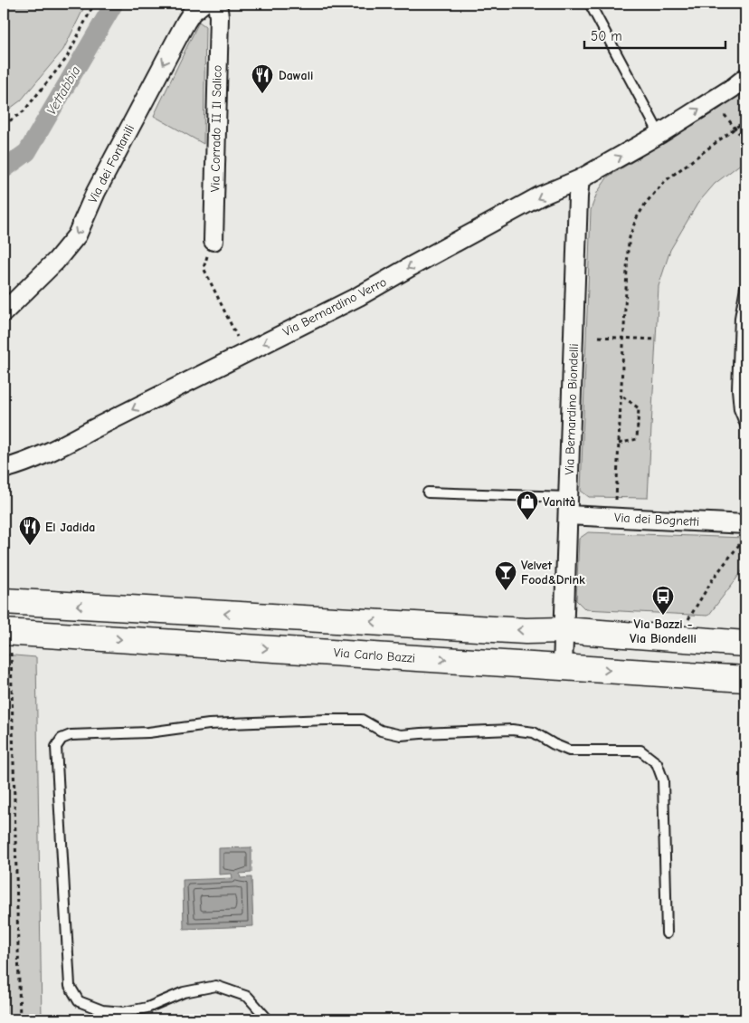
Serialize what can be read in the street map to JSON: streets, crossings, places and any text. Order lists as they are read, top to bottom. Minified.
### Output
{"streets":{"main road":["Via Carlo Bazzi"],"street":["Via Corrado II Il Salico","Via dei Fontanili","Via Bernardino Verro","Via Bernardino Biondelli","Via dei Bognetti"]},"crossings":[["Via Bernardino Verro","Via Bernardino Biondelli"],["Via Bernardino Biondelli","Via dei Bognetti"],["Via Bernardino Biondelli","Via Carlo Bazzi"]],"one_way":["Via dei Fontanili"],"water":["Vettabbia"],"places":{"restaurant":["Dawali","El Jadida"],"shop":["Vanità"],"bar":["Velvet Food&Drink"],"bus stop":["Via Bazzi - Via Biondelli"]},"scale_bar":"50 m"}
